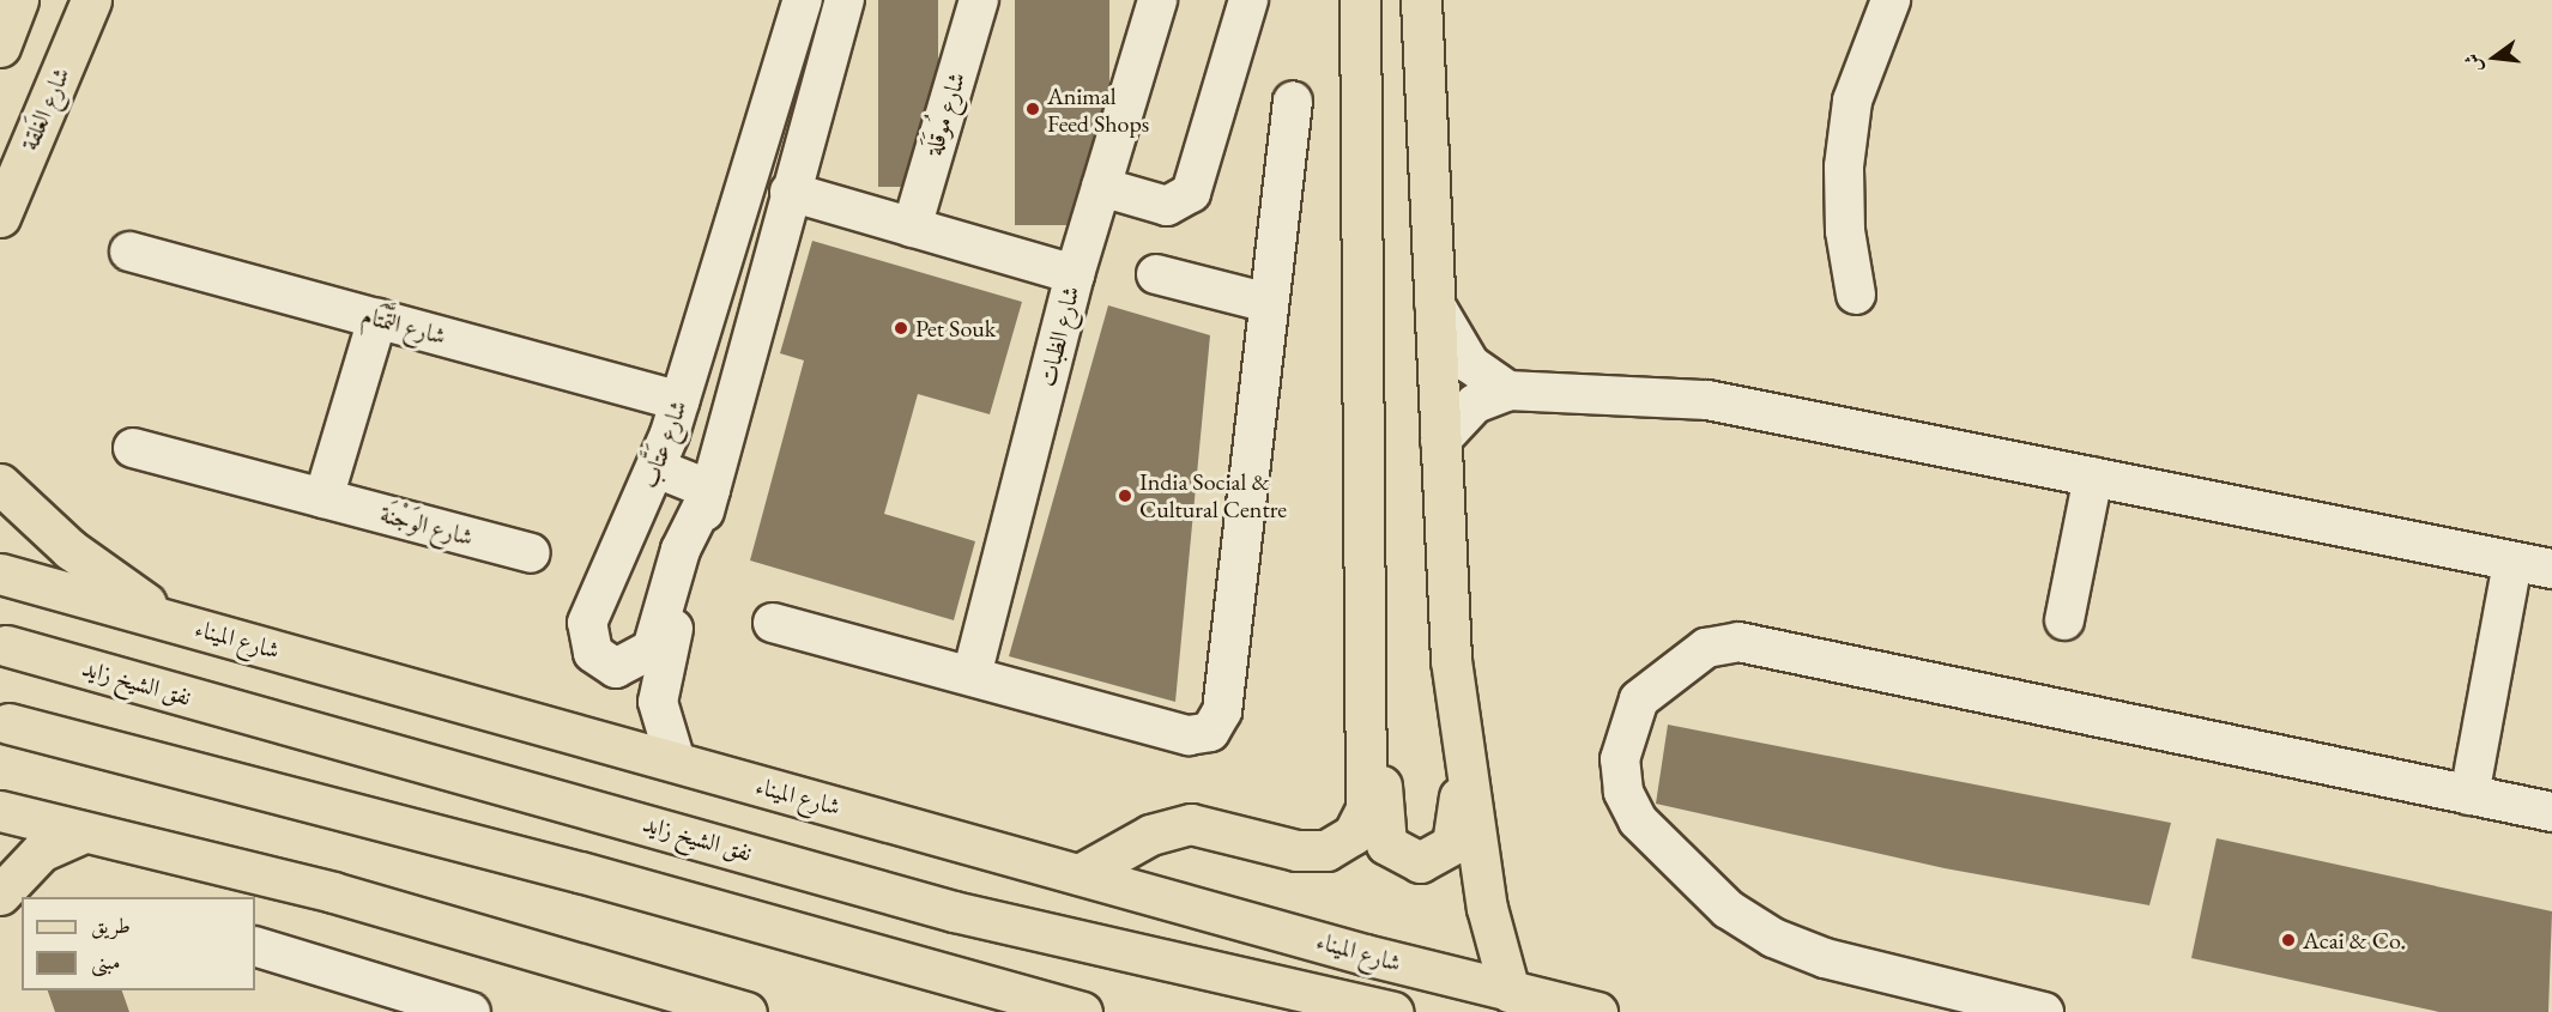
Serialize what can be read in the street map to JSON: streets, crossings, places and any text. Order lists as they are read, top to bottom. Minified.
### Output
{"streets":{"main road":["شارع الغَلقة","شارع الميناء","نفق الشيخ زايد"],"street":["شارع مُوقَلَة","شارع التَّمْتَام","شارع الظبات","شارع عَتَّاب","شارع الوَجْنَة"]},"crossings":[["شارع التَّمْتَام","شارع عَتَّاب"],["شارع عَتَّاب","شارع الميناء"]],"places":["Animal Feed Shops","Pet Souk","India Social & Cultural Centre","Acai & Co."],"legend":["طريق","مبنى"],"north":"left"}
